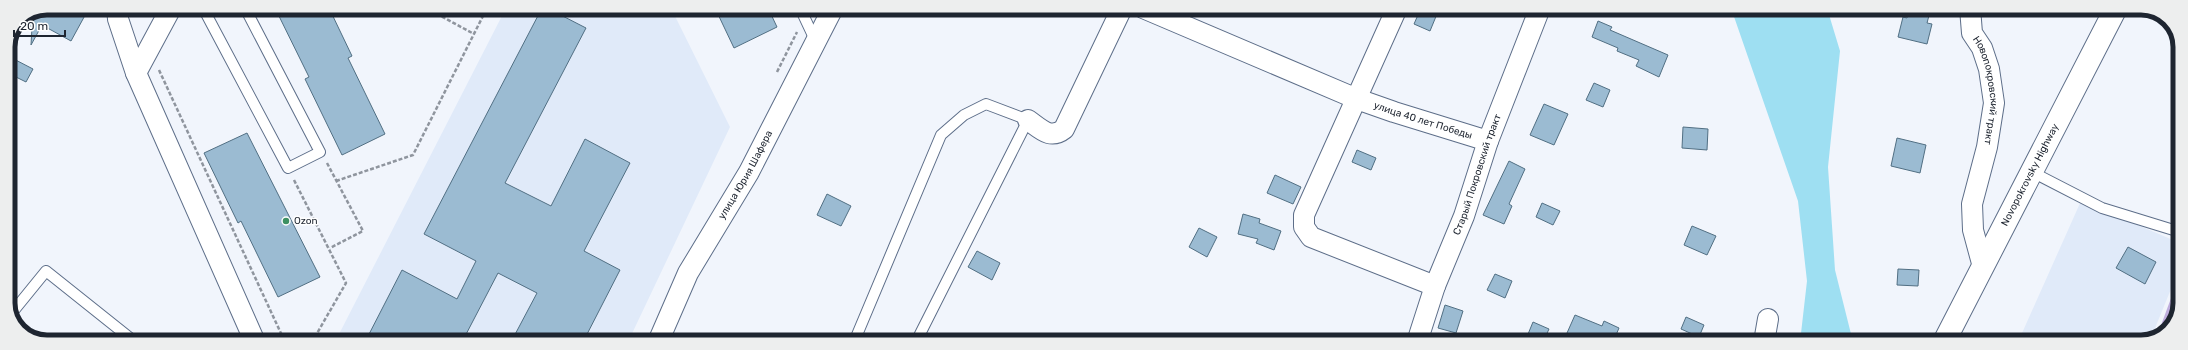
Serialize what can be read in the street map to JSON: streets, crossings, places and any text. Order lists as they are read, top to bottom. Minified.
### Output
{"streets":{"main road":["Novopokrovsky Highway"],"street":["Новопокровский тракт","улица 40 лет Победы","улица Юрия Шафера","Старый Покровский тракт"]},"crossings":[["Новопокровский тракт","Novopokrovsky Highway"],["улица 40 лет Победы","Старый Покровский тракт"]],"places":["Ozon"],"scale_bar":"20 m"}
